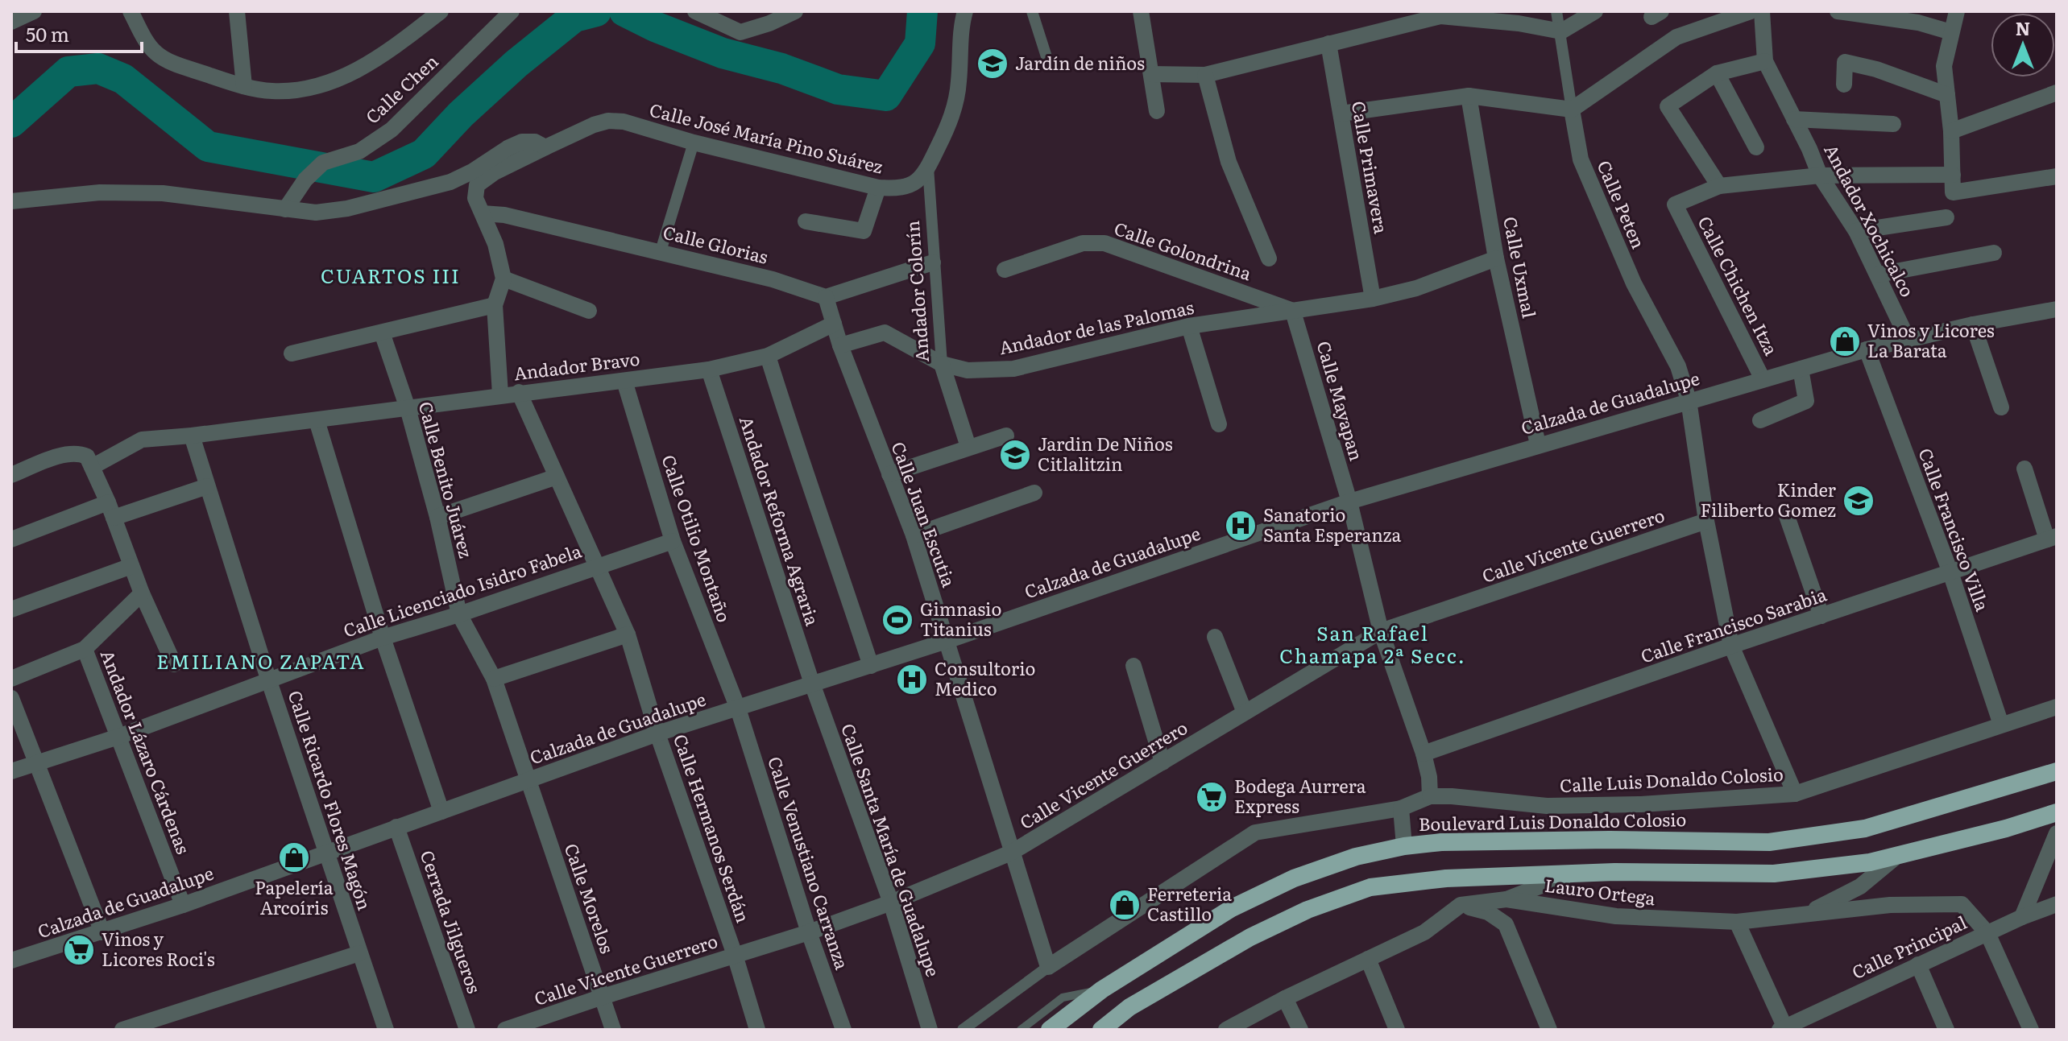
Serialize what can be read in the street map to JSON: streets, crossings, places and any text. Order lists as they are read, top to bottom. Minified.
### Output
{"streets":{"highway":["Boulevard Luis Donaldo Colosio"],"street":["Calle Chen","Calle José María Pino Suárez","Calle Primavera","Calle Peten","Andador Xochicalco","Calle Glorias","Calle Golondrina","Calle Uxmal","Calle Chichen Itza","Andador Colorín","Andador de las Palomas","Andador Bravo","Calle Mayapan","Calzada de Guadalupe","Calle Benito Juárez","Calle Juan Escutia","Andador Reforma Agraria","Calle Francisco Villa","Calle Otilio Montaño","Calle Vicente Guerrero","Calle Licenciado Isidro Fabela","Calle Francisco Sarabia","Andador Lázaro Cárdenas","Calle Luis Donaldo Colosio","Calle Ricardo Flores Magón","Calle Hermanos Serdán","Calle Santa María de Guadalupe","Calle Venustiano Carranza","Lauro Ortega","Calle Morelos","Cerrada Jilgueros","Calle Principal"]},"crossings":[["Calle Chen","Calle José María Pino Suárez"],["Calle José María Pino Suárez","Calle Glorias"],["Calle José María Pino Suárez","Andador Colorín"],["Calle Primavera","Andador de las Palomas"],["Calle Peten","Calzada de Guadalupe"],["Calle Peten","Calle Vicente Guerrero"],["Calle Peten","Calle Francisco Sarabia"],["Calle Peten","Calle Luis Donaldo Colosio"],["Andador Xochicalco","Calle Chichen Itza"],["Andador Xochicalco","Calzada de Guadalupe"],["Calle Glorias","Calle Juan Escutia"],["Calle Golondrina","Andador de las Palomas"],["Calle Golondrina","Calle Mayapan"],["Calle Uxmal","Andador de las Palomas"],["Calle Uxmal","Calzada de Guadalupe"],["Calle Chichen Itza","Calzada de Guadalupe"],["Andador Colorín","Andador de las Palomas"],["Andador de las Palomas","Calle Mayapan"],["Andador de las Palomas","Calle Juan Escutia"],["Andador Bravo","Calle Benito Juárez"],["Andador Bravo","Calle Juan Escutia"],["Andador Bravo","Andador Reforma Agraria"],["Andador Bravo","Calle Otilio Montaño"],["Andador Bravo","Calle Ricardo Flores Magón"],["Andador Bravo","Calle Hermanos Serdán"],["Calle Mayapan","Calzada de Guadalupe"],["Calle Mayapan","Calle Vicente Guerrero"],["Calle Mayapan","Calle Francisco Sarabia"],["Calle Mayapan","Calle Luis Donaldo Colosio"],["Calzada de Guadalupe","Calle Benito Juárez"],["Calzada de Guadalupe","Calle Juan Escutia"],["Calzada de Guadalupe","Andador Reforma Agraria"],["Calzada de Guadalupe","Calle Francisco Villa"],["Calzada de Guadalupe","Calle Otilio Montaño"],["Calzada de Guadalupe","Andador Lázaro Cárdenas"],["Calzada de Guadalupe","Calle Ricardo Flores Magón"],["Calzada de Guadalupe","Calle Hermanos Serdán"],["Calzada de Guadalupe","Calle Santa María de Guadalupe"],["Calzada de Guadalupe","Calle Venustiano Carranza"],["Calzada de Guadalupe","Calle Morelos"],["Calzada de Guadalupe","Cerrada Jilgueros"],["Calle Benito Juárez","Calle Licenciado Isidro Fabela"],["Calle Benito Juárez","Calle Morelos"],["Calle Juan Escutia","Calle Vicente Guerrero"],["Andador Reforma Agraria","Calle Santa María de Guadalupe"],["Calle Francisco Villa","Calle Francisco Sarabia"],["Calle Francisco Villa","Calle Luis Donaldo Colosio"],["Calle Otilio Montaño","Calle Licenciado Isidro Fabela"],["Calle Otilio Montaño","Calle Venustiano Carranza"],["Calle Vicente Guerrero","Calle Hermanos Serdán"],["Calle Vicente Guerrero","Calle Santa María de Guadalupe"],["Calle Vicente Guerrero","Calle Venustiano Carranza"],["Calle Vicente Guerrero","Calle Morelos"],["Calle Licenciado Isidro Fabela","Andador Lázaro Cárdenas"],["Calle Licenciado Isidro Fabela","Calle Ricardo Flores Magón"],["Calle Licenciado Isidro Fabela","Calle Hermanos Serdán"],["Lauro Ortega","Calle Principal"]],"districts":["CUARTOS III","San Rafael Chamapa 2ª Secc.","EMILIANO ZAPATA"],"places":{"school or university":["Jardín de niños","Jardin De Niños Citlalitzin","Kinder Filiberto Gomez"],"shop":["Vinos y Licores La Barata","Papelería Arcoíris","Ferreteria Castillo"],"hospital":["Sanatorio Santa Esperanza","Consultorio Medico"],"sports":["Gimnasio Titanius"],"supermarket":["Bodega Aurrera Express","Vinos y Licores Roci's"]},"scale_bar":"50 m","north":"top"}
